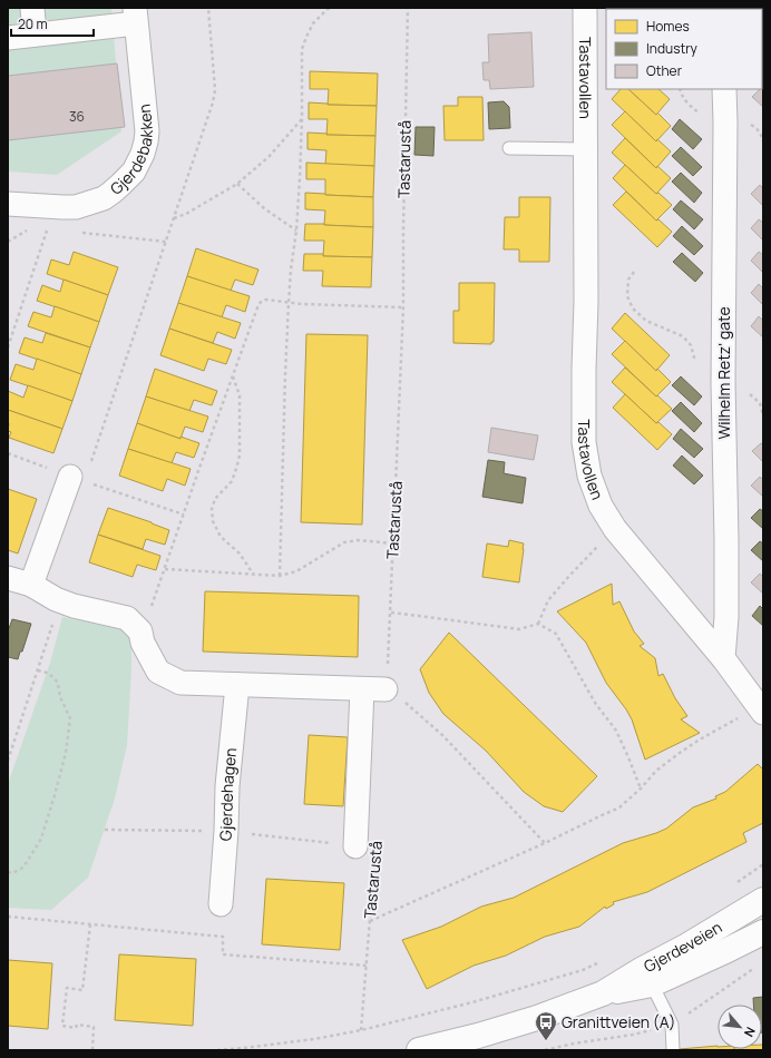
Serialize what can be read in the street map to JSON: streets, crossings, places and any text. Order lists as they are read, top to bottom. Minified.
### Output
{"streets":{"main road":["Gjerdeveien"],"street":["Tastavollen","Gjerdebakken","Wilhelm Retz' gate","Gjerdehagen"],"path":["Tastarustå"]},"crossings":[["Tastavollen","Wilhelm Retz' gate"]],"places":{"bus stop":["Granittveien (A)"]},"house_numbers":["36"],"legend":["Homes","Industry","Other"],"scale_bar":"20 m","north":"bottom right"}
